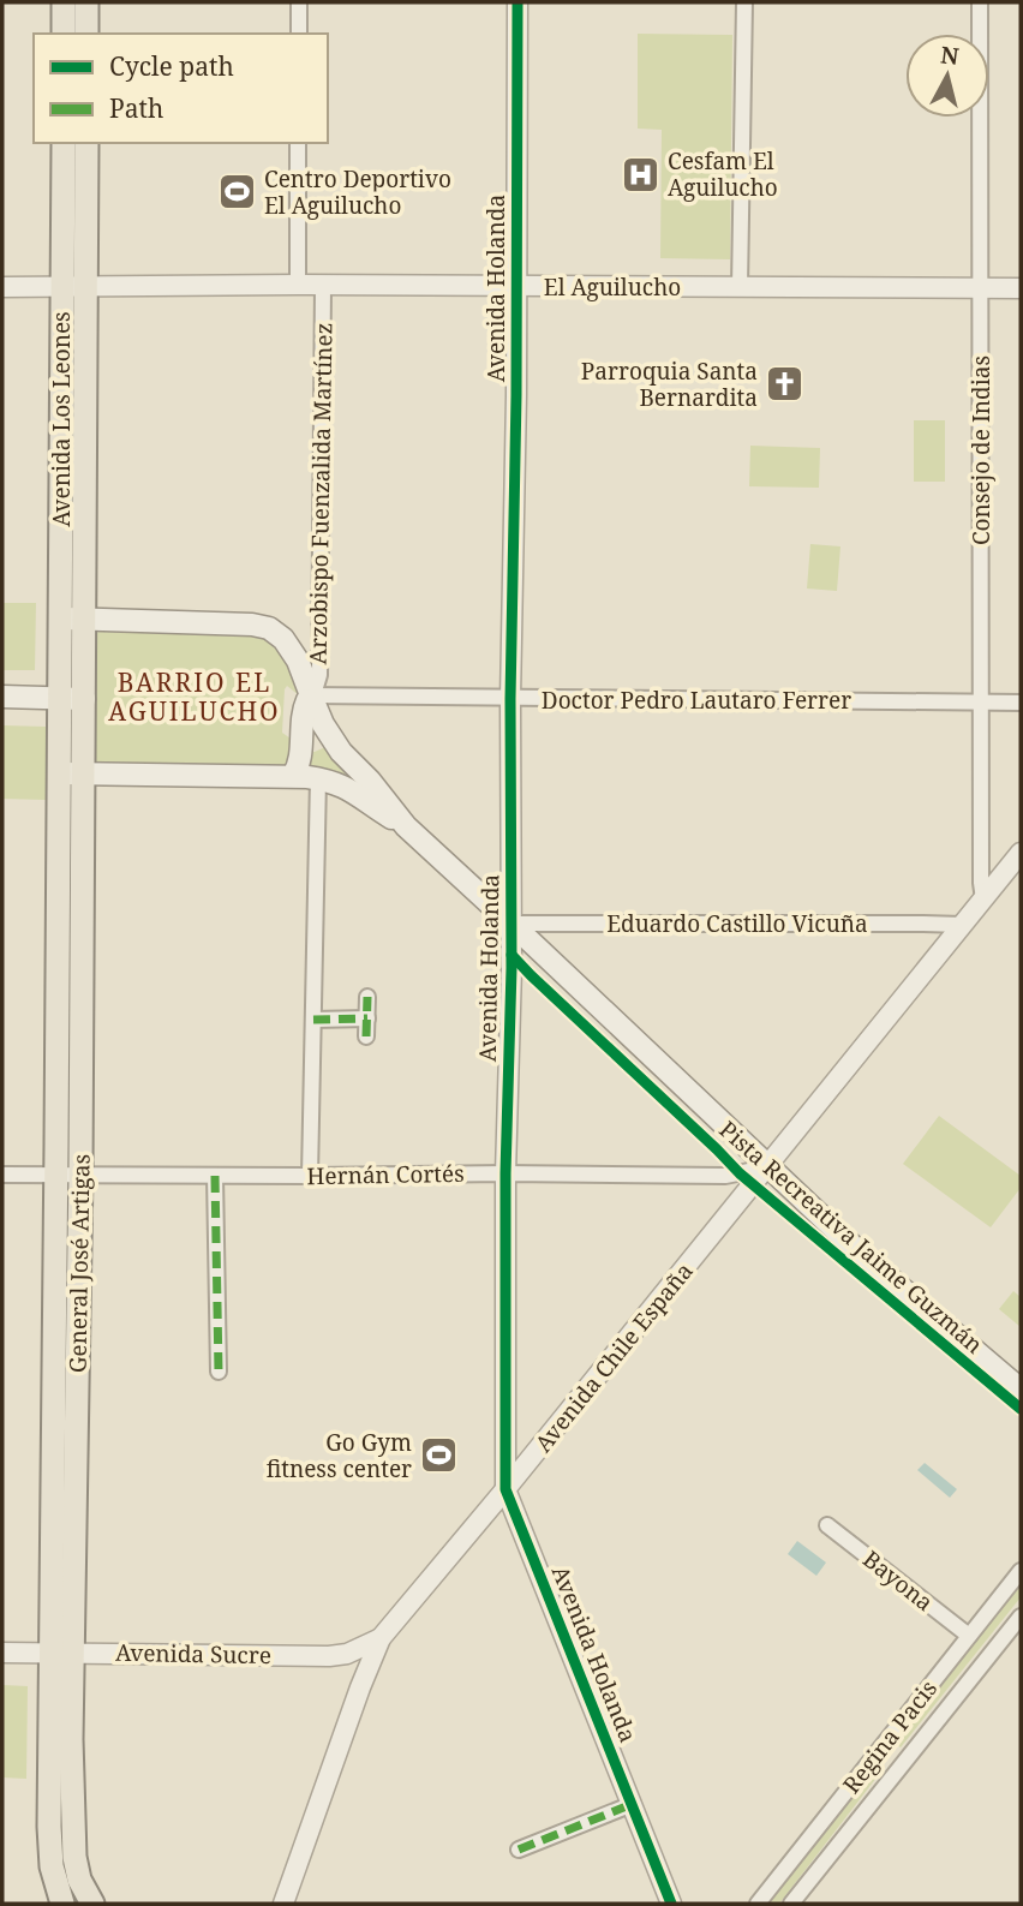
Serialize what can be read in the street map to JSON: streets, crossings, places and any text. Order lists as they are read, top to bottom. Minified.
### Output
{"streets":{"main road":["Avenida Los Leones","General José Artigas"],"street":["El Aguilucho","Avenida Holanda","Consejo de Indias","Arzobispo Fuenzalida Martínez","Doctor Pedro Lautaro Ferrer","Eduardo Castillo Vicuña","Hernán Cortés","Avenida Chile España","Bayona","Avenida Sucre","Regina Pacis"],"cycle path":["Pista Recreativa Jaime Guzmán"]},"crossings":[["El Aguilucho","Avenida Holanda"],["El Aguilucho","Avenida Los Leones"],["El Aguilucho","Consejo de Indias"],["El Aguilucho","Arzobispo Fuenzalida Martínez"],["Avenida Holanda","Doctor Pedro Lautaro Ferrer"],["Avenida Holanda","Eduardo Castillo Vicuña"],["Avenida Holanda","Hernán Cortés"],["Avenida Holanda","Avenida Chile España"],["Avenida Los Leones","General José Artigas"],["Consejo de Indias","Doctor Pedro Lautaro Ferrer"],["Consejo de Indias","Avenida Chile España"],["Arzobispo Fuenzalida Martínez","Doctor Pedro Lautaro Ferrer"],["Eduardo Castillo Vicuña","Avenida Chile España"],["Hernán Cortés","General José Artigas"],["Hernán Cortés","Avenida Chile España"],["General José Artigas","Avenida Sucre"],["Avenida Chile España","Avenida Sucre"],["Bayona","Regina Pacis"]],"districts":["BARRIO EL AGUILUCHO"],"places":{"hospital":["Cesfam El Aguilucho"],"sports":["Centro Deportivo El Aguilucho","Go Gym fitness center"],"church":["Parroquia Santa Bernardita"]},"legend":["Cycle path","Path"],"north":"top"}
